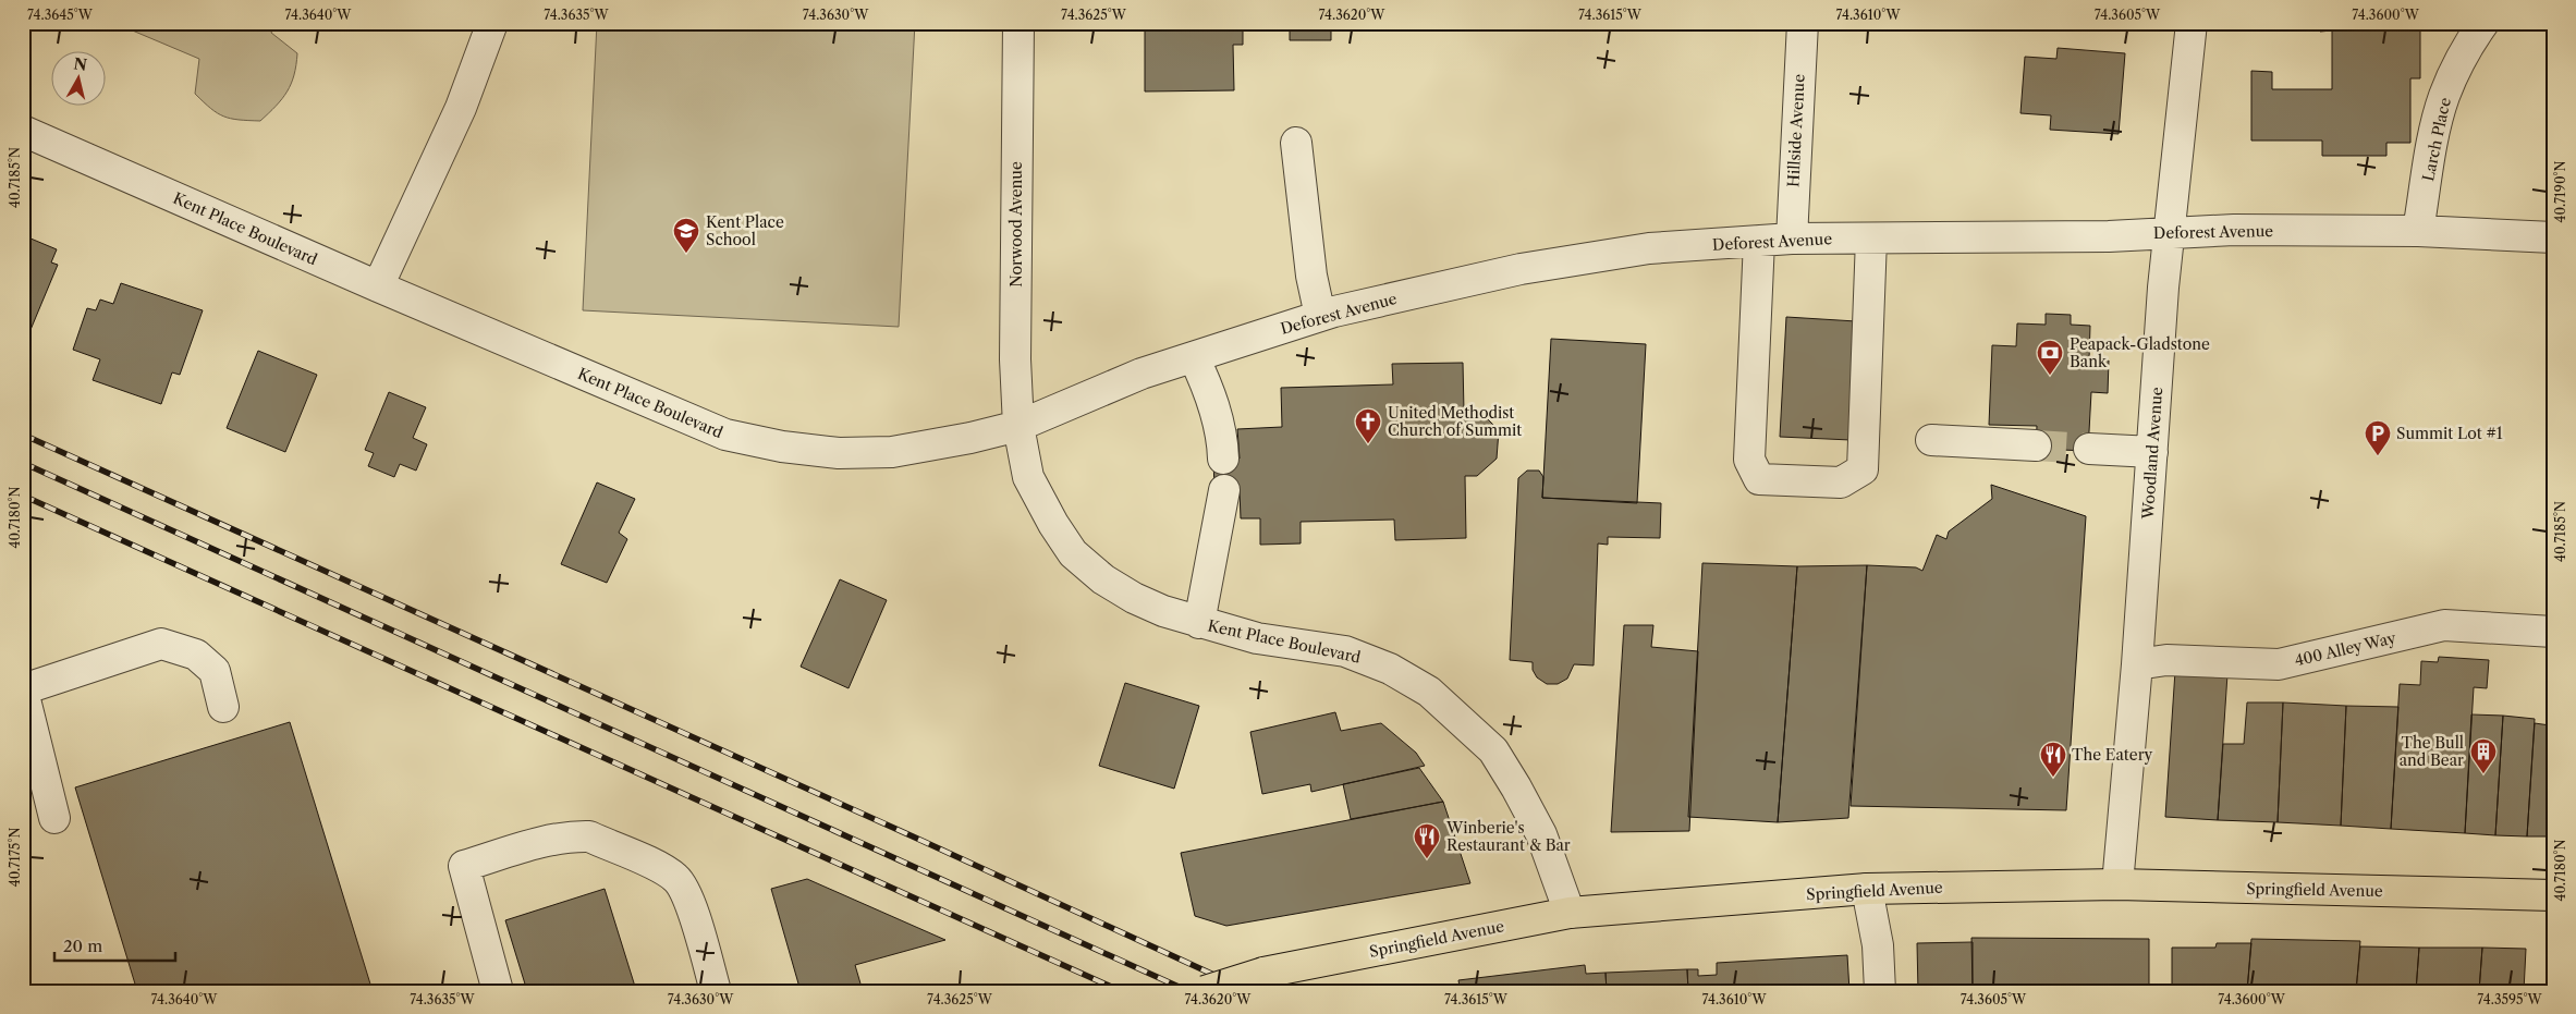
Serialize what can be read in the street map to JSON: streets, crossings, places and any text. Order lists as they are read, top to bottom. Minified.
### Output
{"streets":{"main road":["Springfield Avenue"],"street":["Hillside Avenue","Larch Place","Norwood Avenue","Kent Place Boulevard","Deforest Avenue","Woodland Avenue","400 Alley Way"]},"crossings":[["Hillside Avenue","Deforest Avenue"],["Larch Place","Deforest Avenue"],["Norwood Avenue","Kent Place Boulevard"],["Norwood Avenue","Deforest Avenue"],["Kent Place Boulevard","Deforest Avenue"],["Kent Place Boulevard","Springfield Avenue"],["Deforest Avenue","Woodland Avenue"],["Woodland Avenue","400 Alley Way"],["Woodland Avenue","Springfield Avenue"]],"places":{"school or university":["Kent Place School"],"bank":["Peapack-Gladstone Bank"],"church":["United Methodist Church of Summit"],"parking":["Summit Lot #1"],"building":["The Bull and Bear"],"restaurant":["The Eatery","Winberie's Restaurant & Bar"]},"scale_bar":"20 m","north":"top","coordinates":["74.3645°W","74.3640°W","74.3635°W","74.3630°W","74.3625°W","74.3620°W","74.3615°W","74.3610°W","74.3605°W","74.3600°W","40.7185°N","40.7190°N","40.7180°N","40.7175°N","74.3595°W"]}
